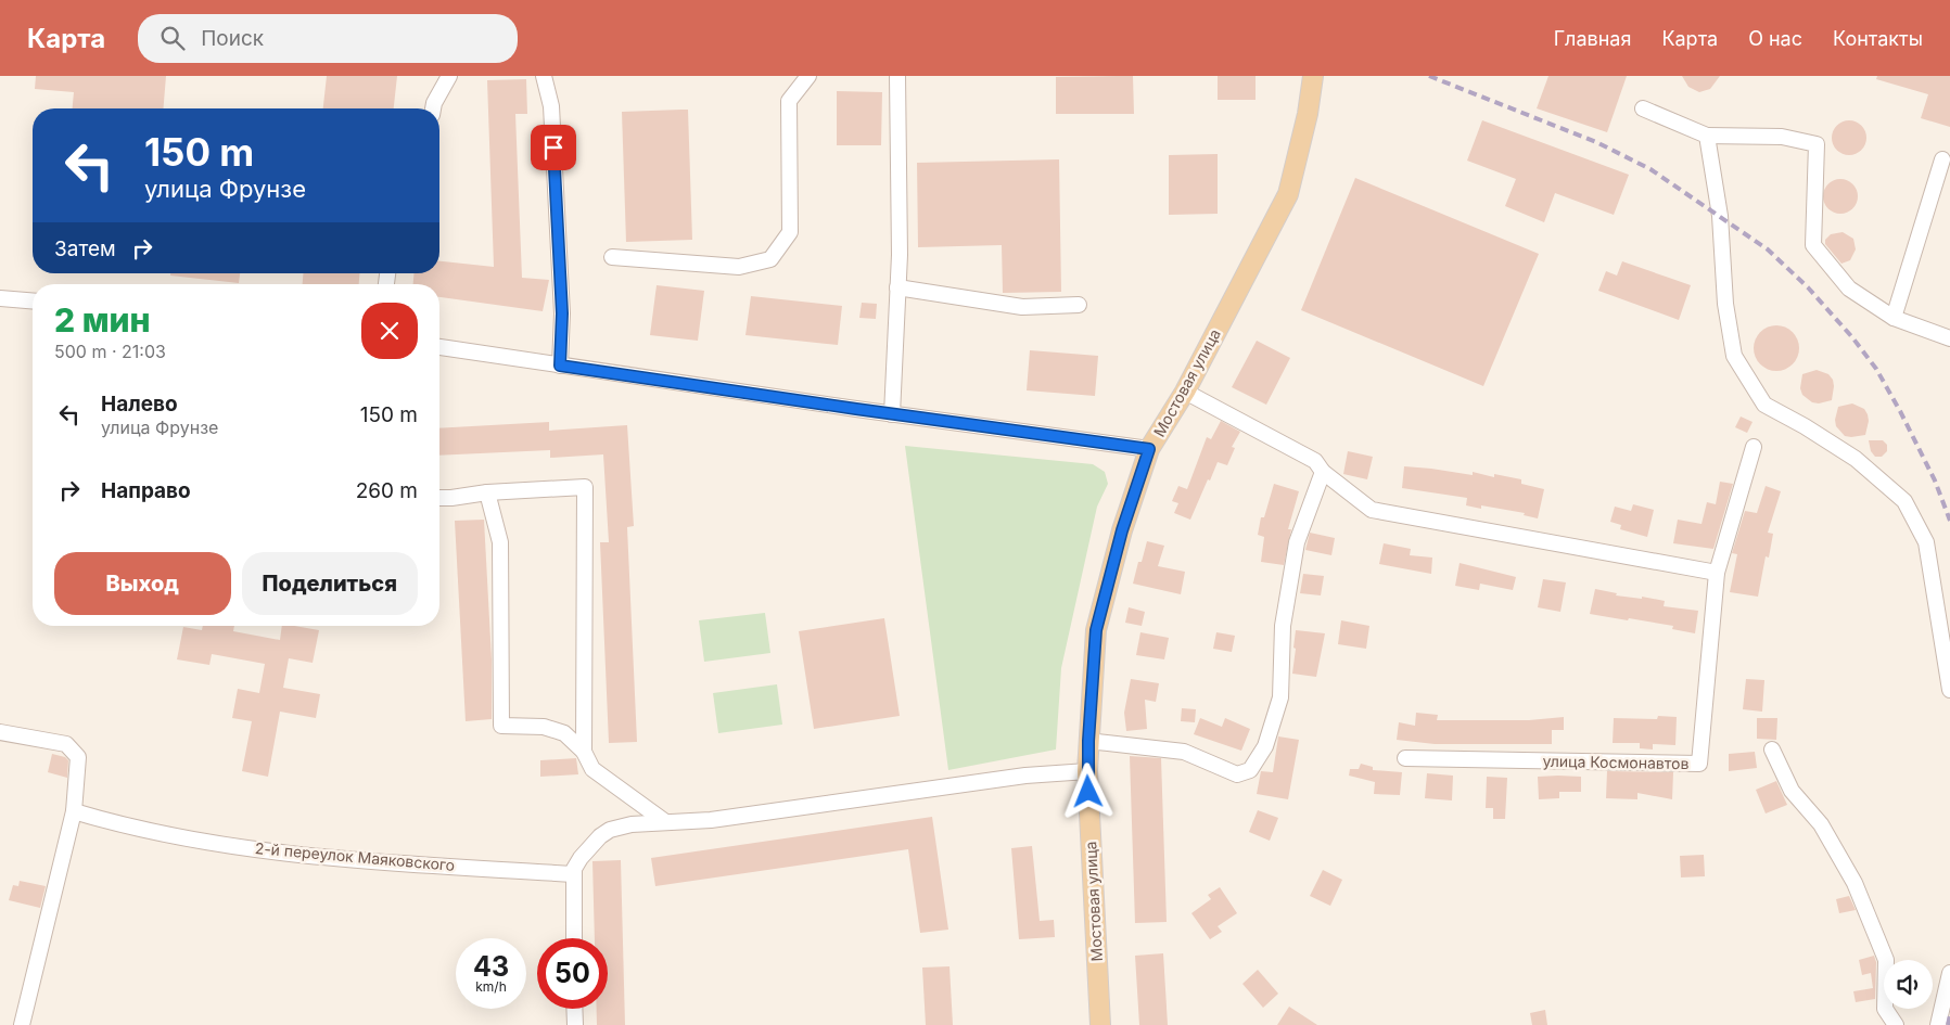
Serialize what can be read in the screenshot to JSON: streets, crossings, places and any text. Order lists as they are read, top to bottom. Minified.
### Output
{"streets":{"main road":["Мостовая улица"],"street":["улица Космонавтов","2-й переулок Маяковского"]},"page":{"header":"Карта","search":"Поиск","nav":["Главная","Карта","О нас","Контакты"],"turn":["150 m","улица Фрунзе"],"then":"Затем","heading":["2 мин","500 m · 21:03"],"list":[{"name":"Налево","note":"улица Фрунзе","value":"150 m"},{"name":"Направо","value":"260 m"}],"buttons":["Выход","Поделиться"],"speed":"43 km/h","limit":"50"}}
